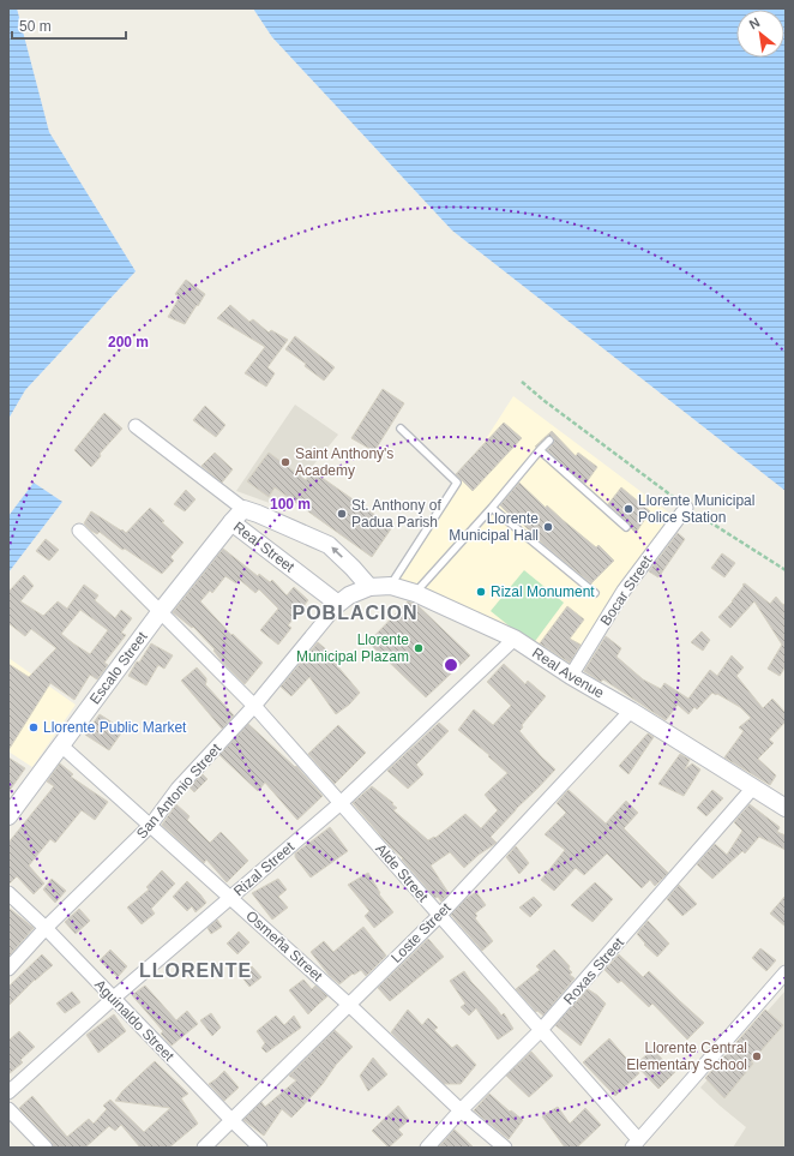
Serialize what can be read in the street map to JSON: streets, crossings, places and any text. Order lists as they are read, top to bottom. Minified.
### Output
{"streets":{"street":["Real Street","Bocar Street","Escalo Street","Real Avenue","San Antonio Street","Rizal Street","Alde Street","Loste Street","Osmeña Street","Roxas Street","Aguinaldo Street"]},"crossings":[["Real Street","Escalo Street"],["Real Street","Real Avenue"],["Real Street","San Antonio Street"],["Bocar Street","Real Avenue"],["Escalo Street","Alde Street"],["Escalo Street","Osmeña Street"],["Real Avenue","San Antonio Street"],["Real Avenue","Rizal Street"],["Real Avenue","Loste Street"],["Real Avenue","Roxas Street"],["San Antonio Street","Alde Street"],["San Antonio Street","Osmeña Street"],["San Antonio Street","Aguinaldo Street"],["Rizal Street","Alde Street"],["Rizal Street","Osmeña Street"],["Rizal Street","Aguinaldo Street"],["Alde Street","Loste Street"],["Alde Street","Roxas Street"],["Loste Street","Osmeña Street"],["Loste Street","Aguinaldo Street"],["Osmeña Street","Roxas Street"]],"districts":["POBLACION","LLORENTE"],"places":["Saint Anthony's Academy","Llorente Municipal Police Station","St. Anthony of Padua Parish","Llorente Municipal Hall","Rizal Monument","Llorente Municipal Plazam","Llorente Public Market","Llorente Central Elementary School"],"scale_bar":"50 m","north":"top left","rings":["200 m","100 m"]}
